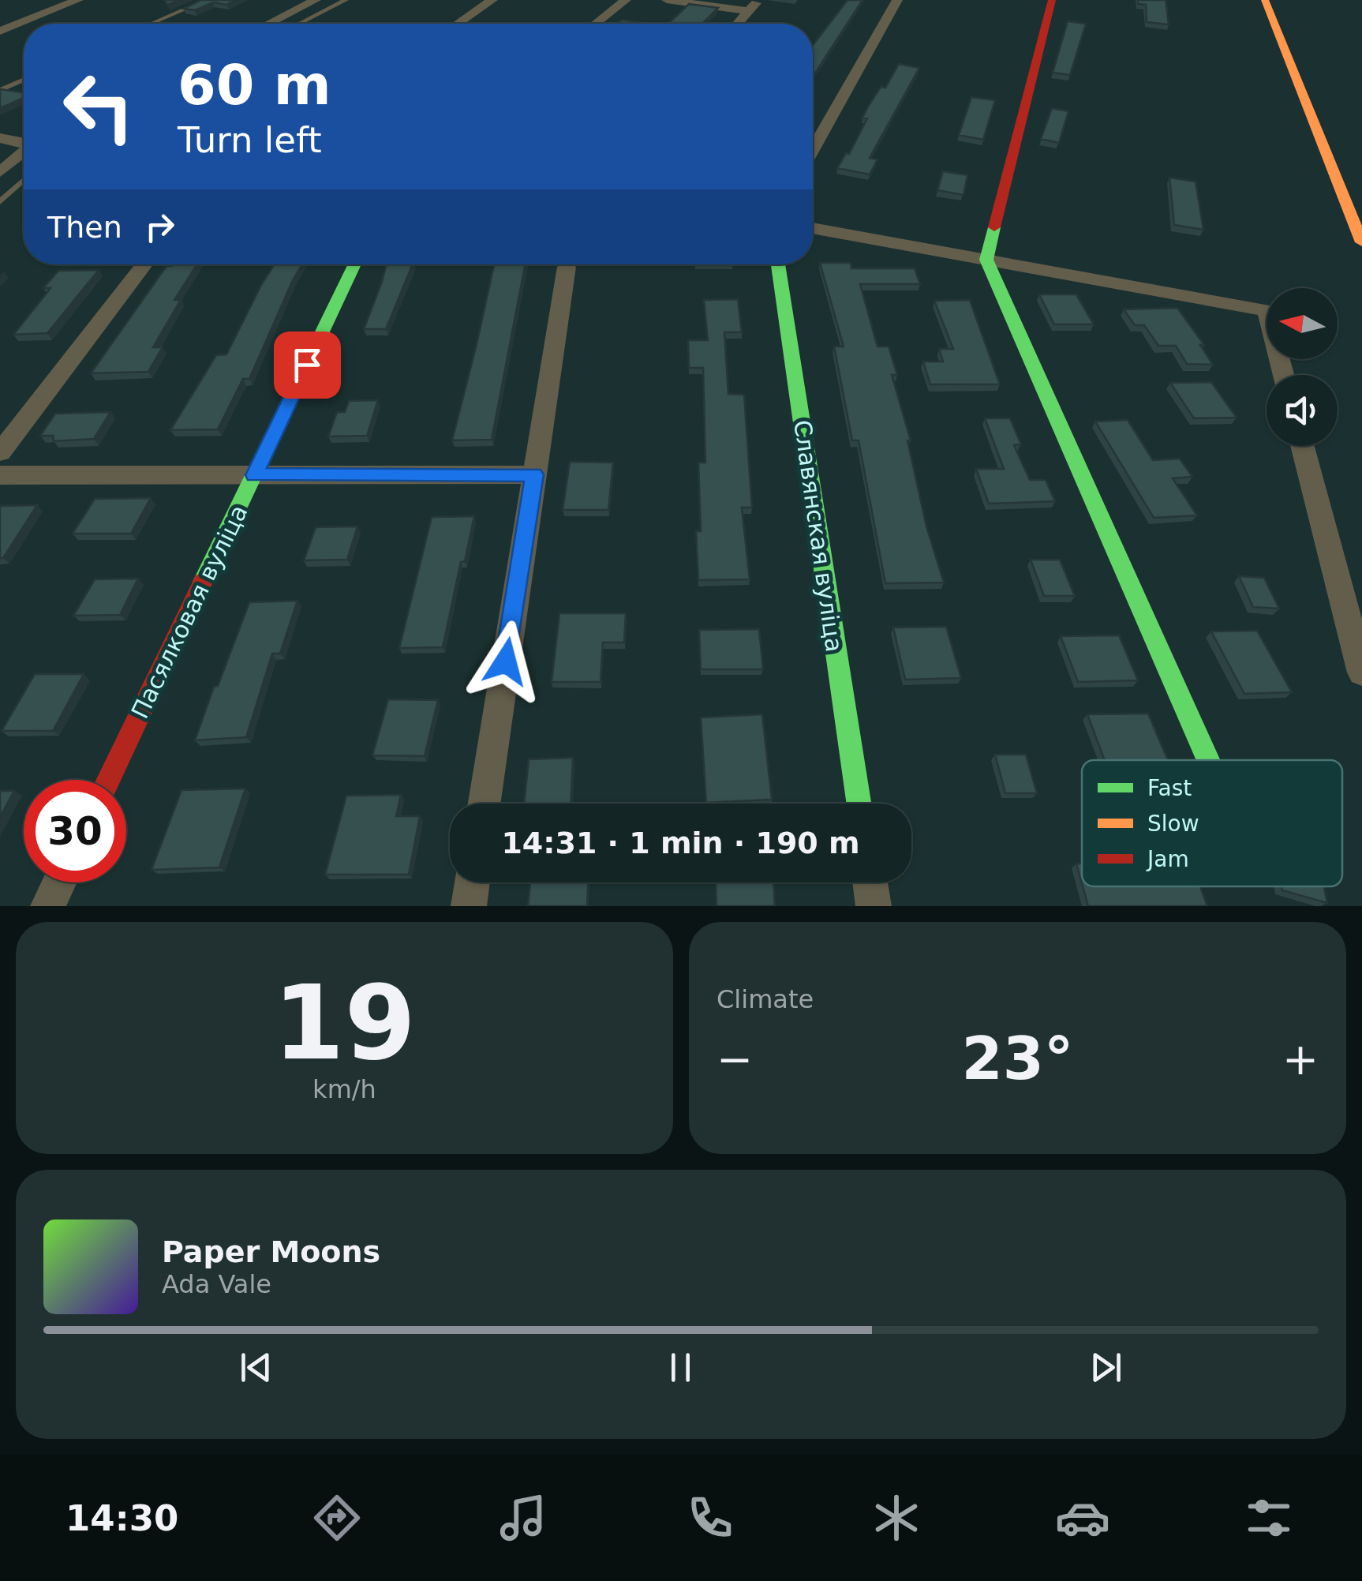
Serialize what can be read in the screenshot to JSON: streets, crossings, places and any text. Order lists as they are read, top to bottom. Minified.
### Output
{"streets":{"street":["Славянская вуліца","Пасялковая вуліца"]},"legend":["Fast","Slow","Jam"],"north":"left","page":{"turn":["60 m","Turn left"],"then":"Then","limit":"30","trip":"14:31 · 1 min · 190 m","tile":[["19","km/h"],"Climate"],"heat":["−","23°","+"],"song":["Paper Moons","Ada Vale"],"tabs":"14:30"}}
